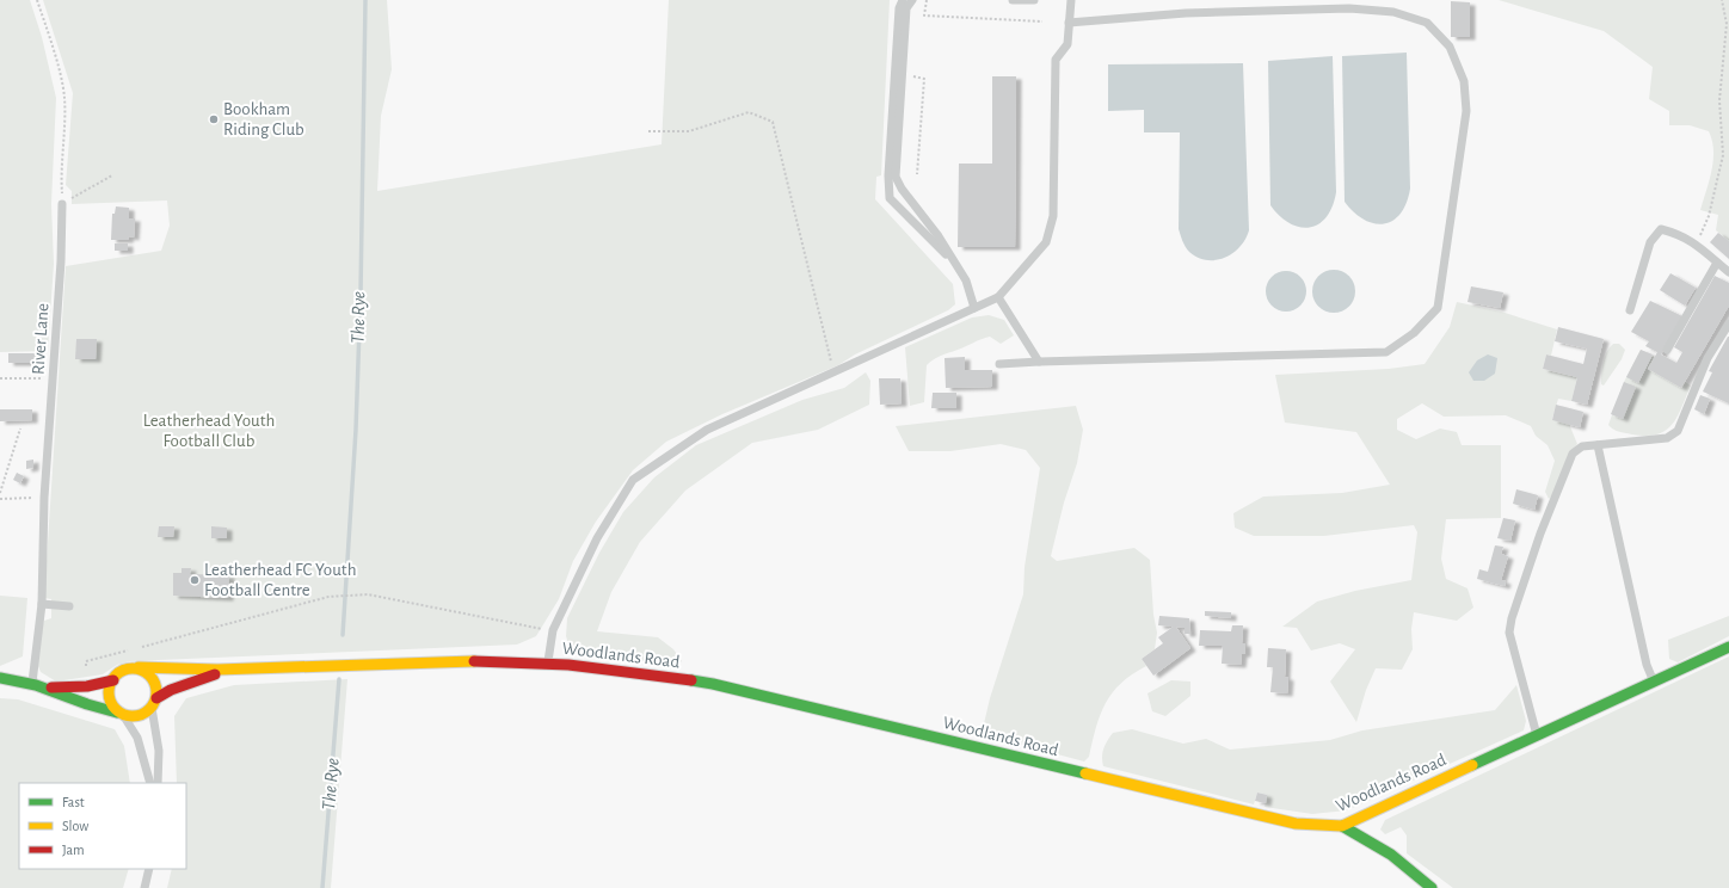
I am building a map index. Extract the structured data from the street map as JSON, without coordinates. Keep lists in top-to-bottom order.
{
  "streets": {
    "main road": ["Woodlands Road"],
    "lane": ["River Lane"]
  },
  "water": ["The Rye"],
  "parks": ["Leatherhead Youth Football Club"],
  "places": ["Bookham Riding Club", "Leatherhead FC Youth Football Centre"],
  "legend": ["Fast", "Slow", "Jam"]
}
